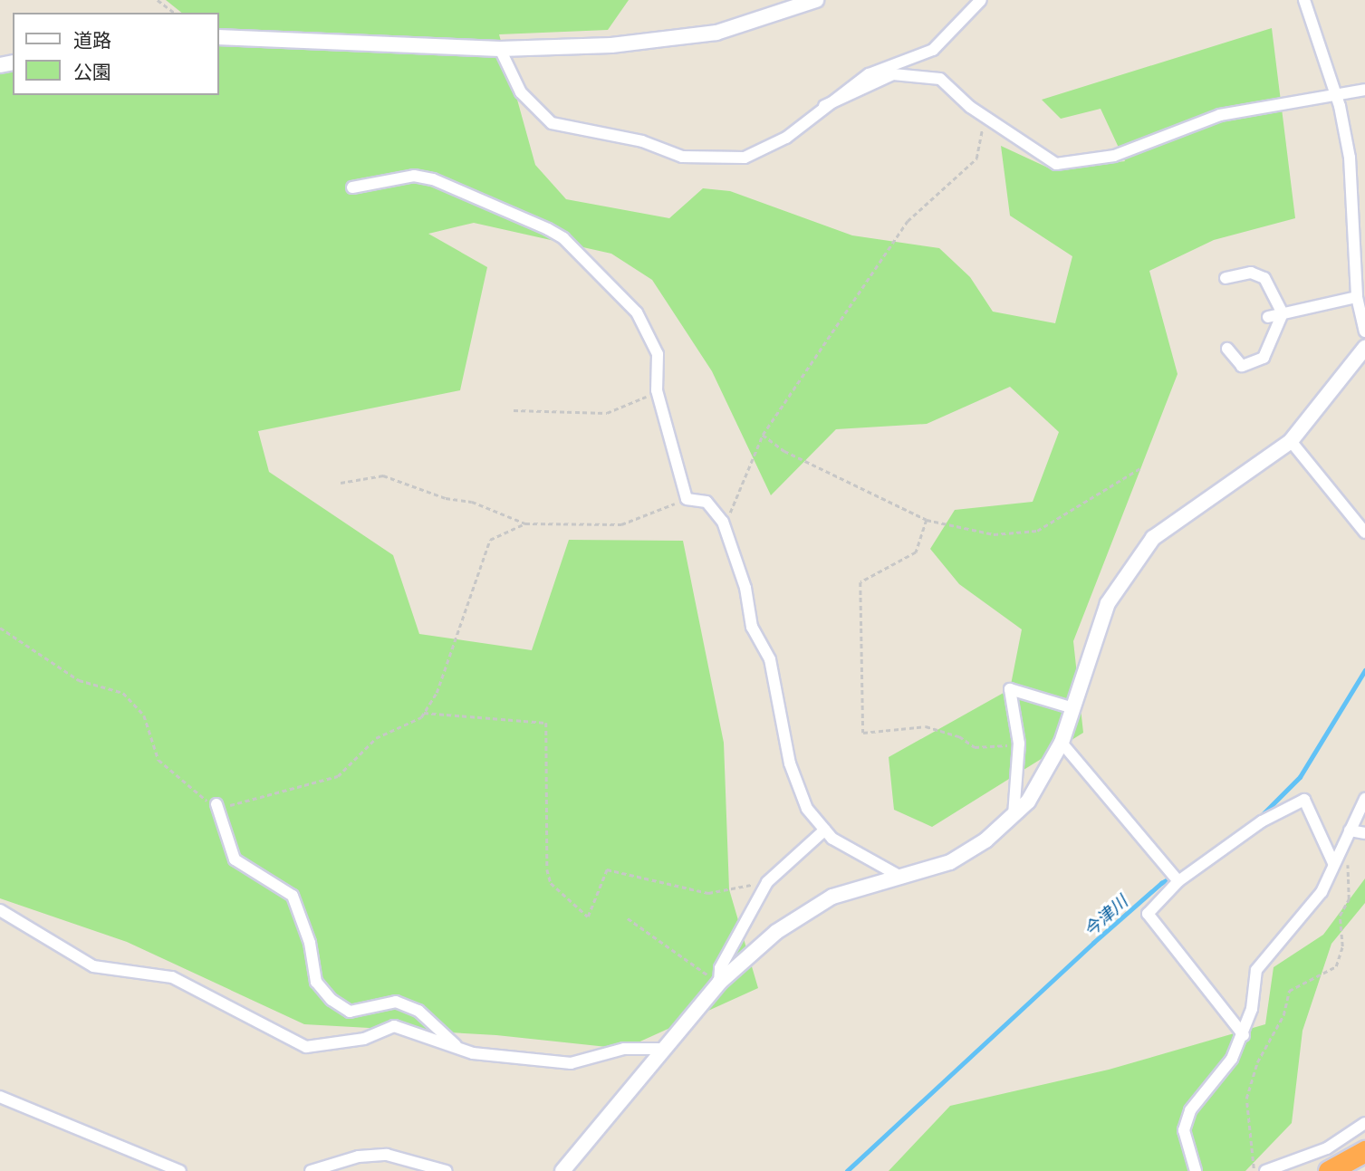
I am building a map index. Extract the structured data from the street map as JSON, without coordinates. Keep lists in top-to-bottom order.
{
  "water": ["今津川"],
  "legend": ["道路", "公園"]
}
